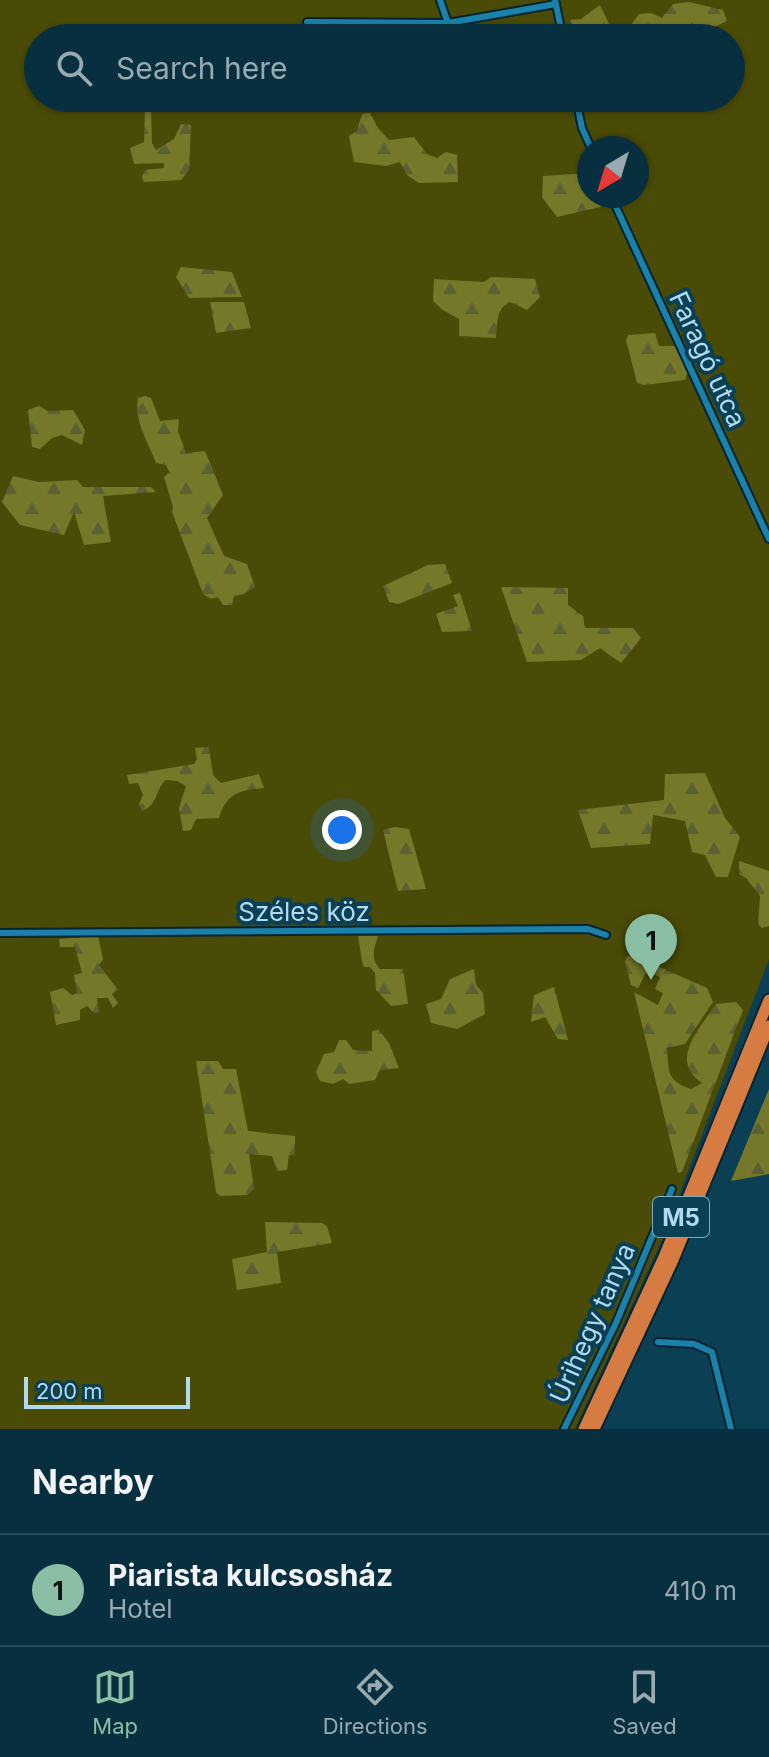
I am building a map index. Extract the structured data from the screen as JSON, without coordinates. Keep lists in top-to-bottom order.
{
  "streets": {
    "highway": ["M5"],
    "street": ["Faragó utca", "Széles köz", "Úrihegy tanya"]
  },
  "scale_bar": "200 m",
  "north": "bottom left",
  "page": {
    "search": "Search here",
    "pins": "1",
    "scale": "200 m",
    "heading": "Nearby",
    "list": [
      {
        "mark": "1",
        "name": "Piarista kulcsosház",
        "note": "Hotel",
        "value": "410 m"
      }
    ],
    "nav": ["Map", "Directions", "Saved"]
  }
}
